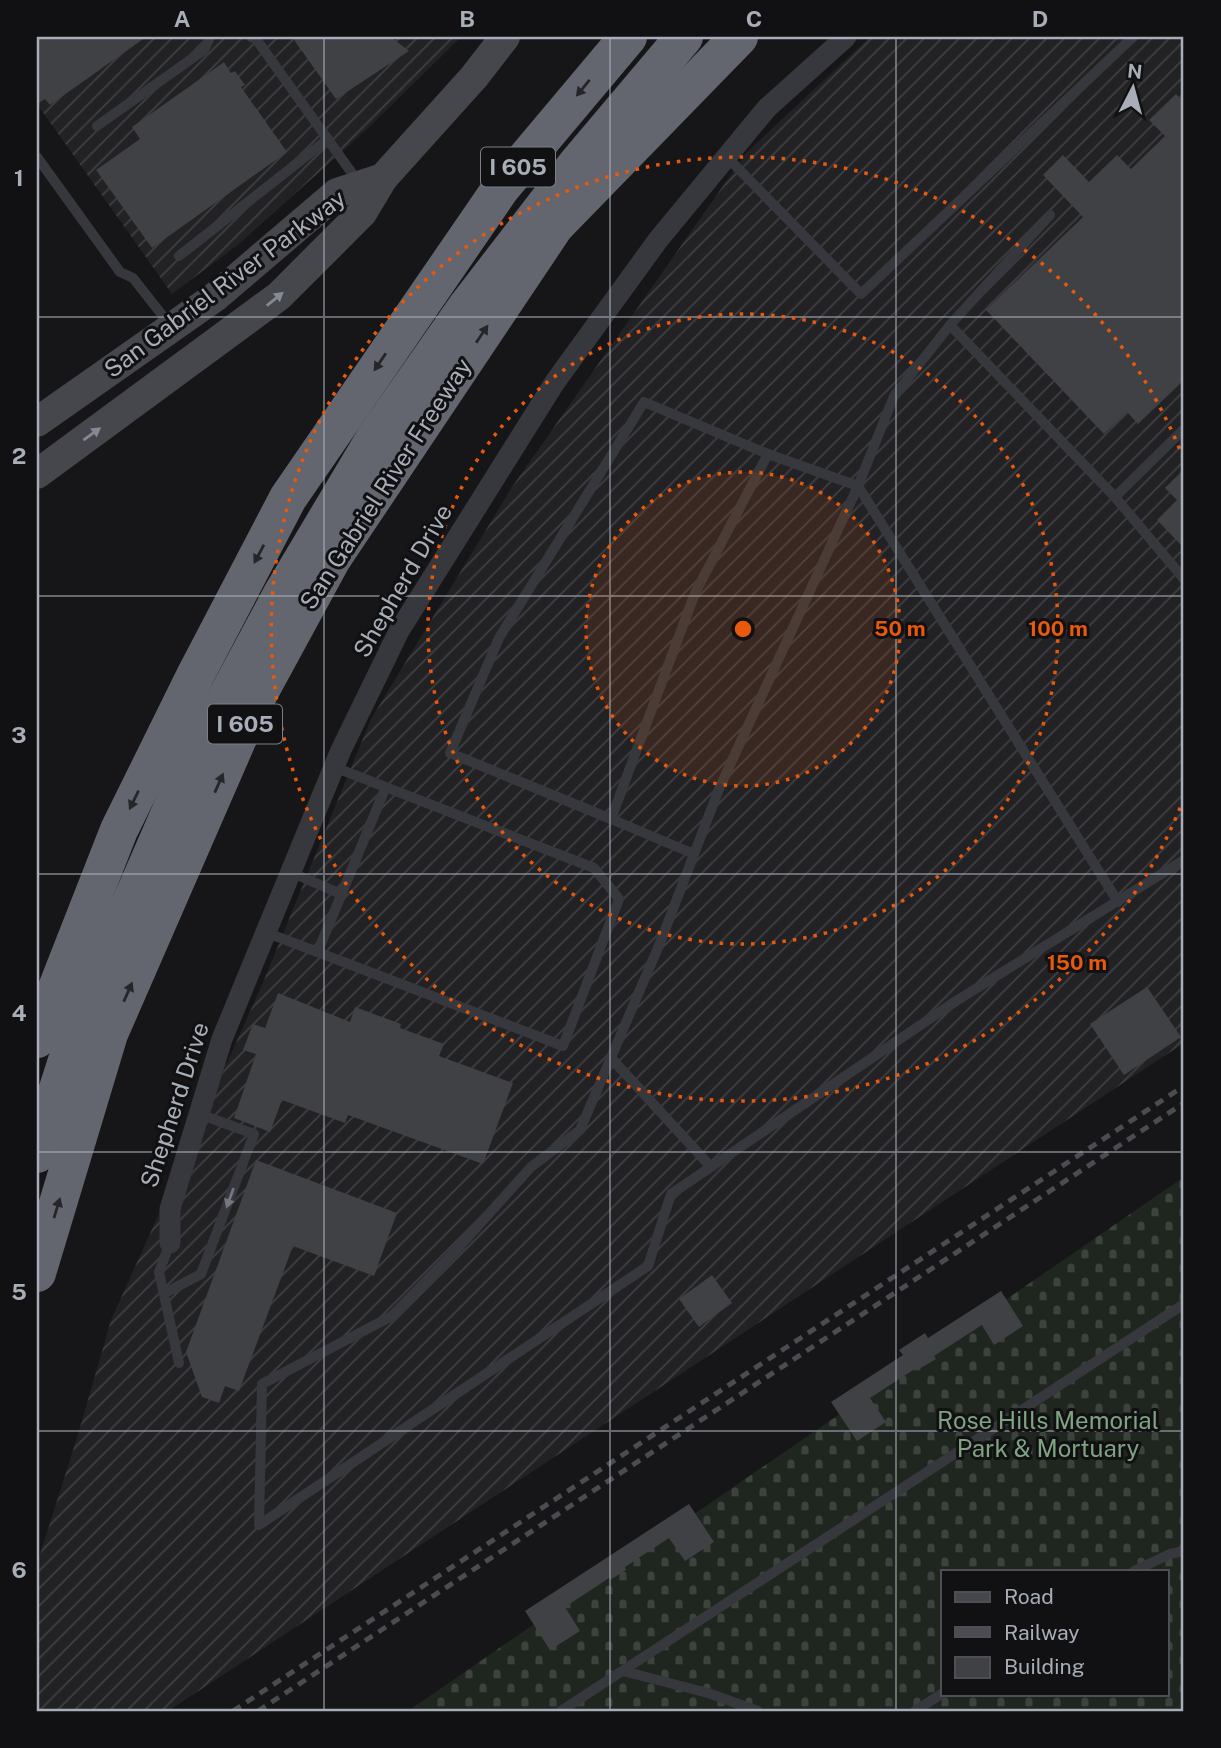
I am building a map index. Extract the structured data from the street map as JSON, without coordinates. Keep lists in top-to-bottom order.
{
  "streets": {
    "highway": ["I 605", "San Gabriel River Freeway"],
    "main road": ["San Gabriel River Parkway"],
    "street": ["Shepherd Drive"]
  },
  "parks": ["Rose Hills Memorial Park & Mortuary"],
  "legend": ["Road", "Railway", "Building"],
  "north": "top",
  "grid": {
    "columns": [
      "A",
      "B",
      "C",
      "D"
    ],
    "rows": [
      "1",
      "2",
      "3",
      "4",
      "5",
      "6"
    ]
  },
  "rings": ["50 m", "100 m", "150 m"]
}
